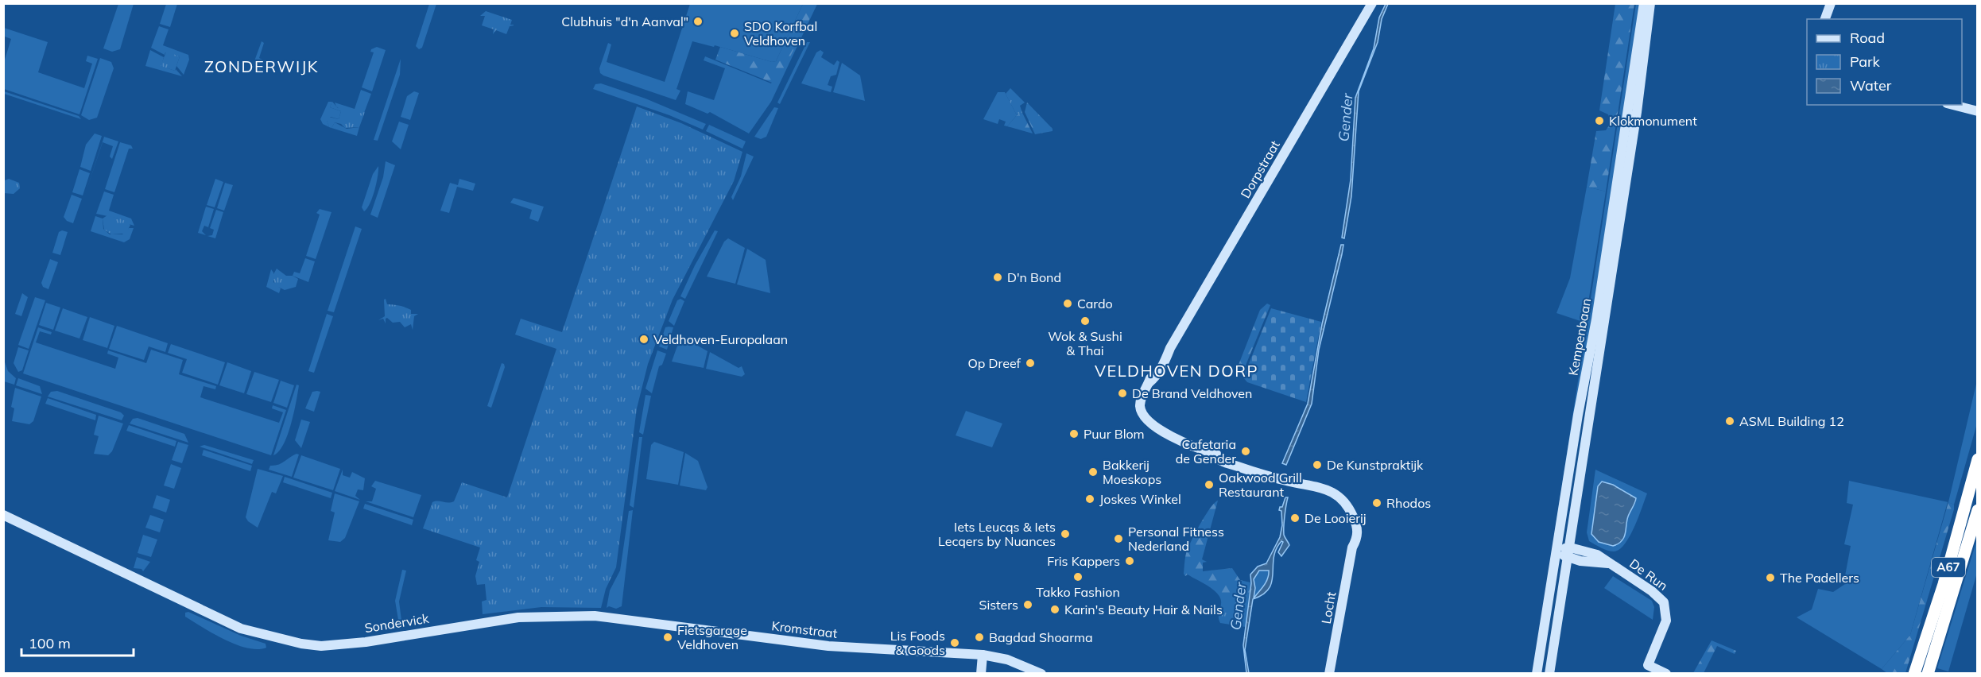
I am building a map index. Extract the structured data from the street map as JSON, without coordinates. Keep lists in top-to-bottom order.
{
  "streets": {
    "highway": ["A67"],
    "street": [
      "Dorpstraat",
      "Kempenbaan",
      "De Run",
      "Locht",
      "Sondervick",
      "Kromstraat"
    ]
  },
  "crossings": [
    ["Dorpstraat", "Locht"],
    ["Kempenbaan", "De Run"],
    ["Sondervick", "Kromstraat"]
  ],
  "districts": ["ZONDERWIJK", "VELDHOVEN DORP"],
  "water": ["Gender"],
  "places": [
    "Clubhuis \"d'n Aanval\"",
    "SDO Korfbal Veldhoven",
    "Klokmonument",
    "D'n Bond",
    "Cardo",
    "Wok & Sushi & Thai",
    "Veldhoven-Europalaan",
    "Op Dreef",
    "De Brand Veldhoven",
    "ASML Building 12",
    "Puur Blom",
    "Cafetaria de Gender",
    "De Kunstpraktijk",
    "Bakkerij Moeskops",
    "Oakwood Grill Restaurant",
    "Joskes Winkel",
    "Rhodos",
    "De Looierij",
    "Iets Leucqs & Iets Lecqers by Nuances",
    "Personal Fitness Nederland",
    "Fris Kappers",
    "Takko Fashion",
    "The Padellers",
    "Sisters",
    "Karin's Beauty Hair & Nails",
    "Fietsgarage Veldhoven",
    "Bagdad Shoarma",
    "Lis Foods & Goods"
  ],
  "legend": ["Road", "Park", "Water"],
  "scale_bar": "100 m"
}
